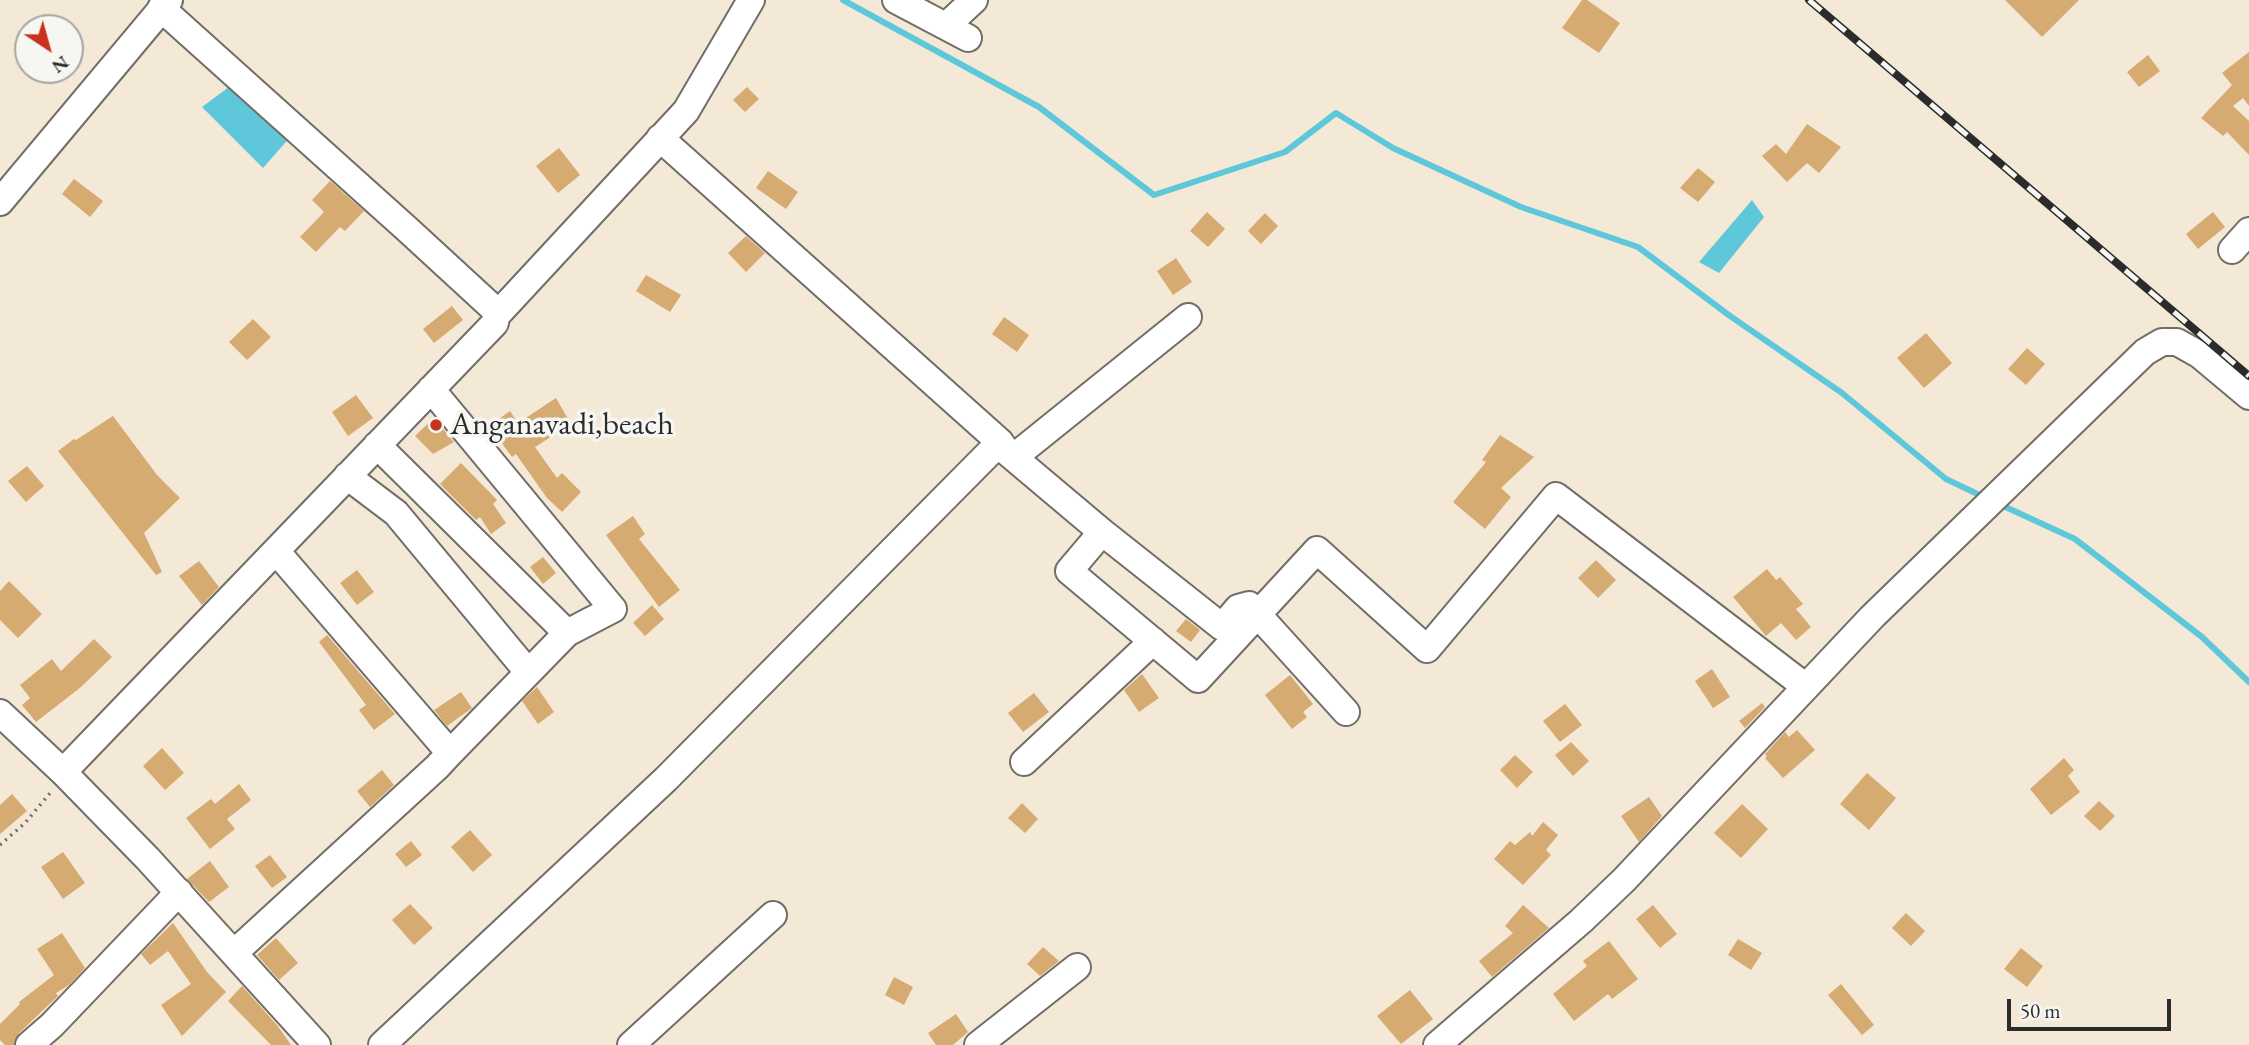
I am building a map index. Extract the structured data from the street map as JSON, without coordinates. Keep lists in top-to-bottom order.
{
  "places": ["Anganavadi,beach"],
  "scale_bar": "50 m",
  "north": "bottom right"
}
